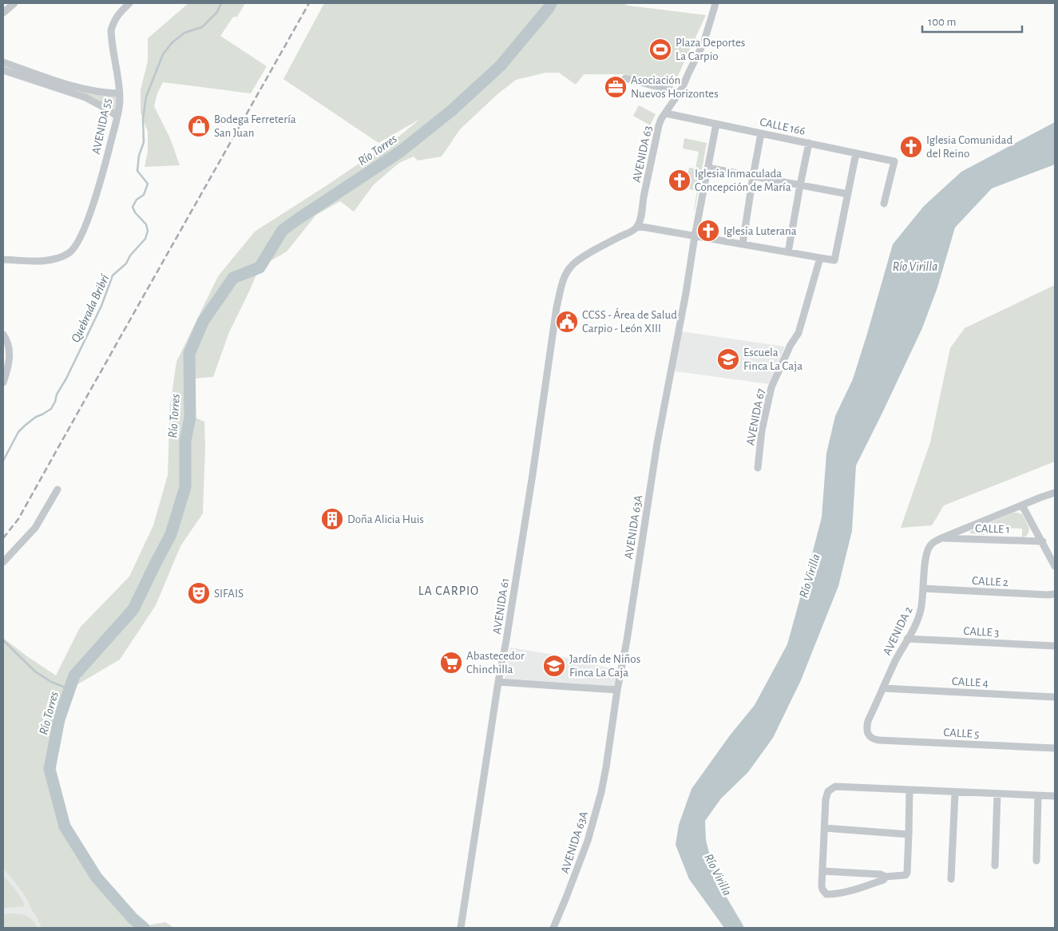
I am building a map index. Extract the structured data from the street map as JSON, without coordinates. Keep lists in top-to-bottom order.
{
  "streets": {
    "street": [
      "AVENIDA 55",
      "CALLE 166",
      "AVENIDA 63",
      "AVENIDA 67",
      "AVENIDA 63A",
      "CALLE 1",
      "CALLE 2",
      "AVENIDA 61",
      "AVENIDA 2",
      "CALLE 3",
      "CALLE 4",
      "CALLE 5"
    ]
  },
  "crossings": [
    ["CALLE 166", "AVENIDA 63"],
    ["CALLE 166", "AVENIDA 63A"],
    ["AVENIDA 63", "AVENIDA 61"],
    ["CALLE 1", "AVENIDA 2"],
    ["CALLE 2", "AVENIDA 2"],
    ["AVENIDA 2", "CALLE 3"],
    ["AVENIDA 2", "CALLE 4"],
    ["AVENIDA 2", "CALLE 5"]
  ],
  "districts": ["LA CARPIO"],
  "water": ["Río Torres", "Río Virilla", "Quebrada Bribrí"],
  "places": {
    "sports": ["Plaza Deportes La Carpio"],
    "office": ["Asociación Nuevos Horizontes"],
    "shop": ["Bodega Ferretería San Juan"],
    "church": ["Iglesia Comunidad del Reino", "Iglesia Inmaculada Concepción de María", "Iglesia Luterana"],
    "public building": ["CCSS - Área de Salud Carpio - León XIII"],
    "school or university": ["Escuela Finca La Caja", "Jardín de Niños Finca La Caja"],
    "building": ["Doña Alicia Huis"],
    "theatre": ["SIFAIS"],
    "supermarket": ["Abastecedor Chinchilla"]
  },
  "scale_bar": "100 m"
}
